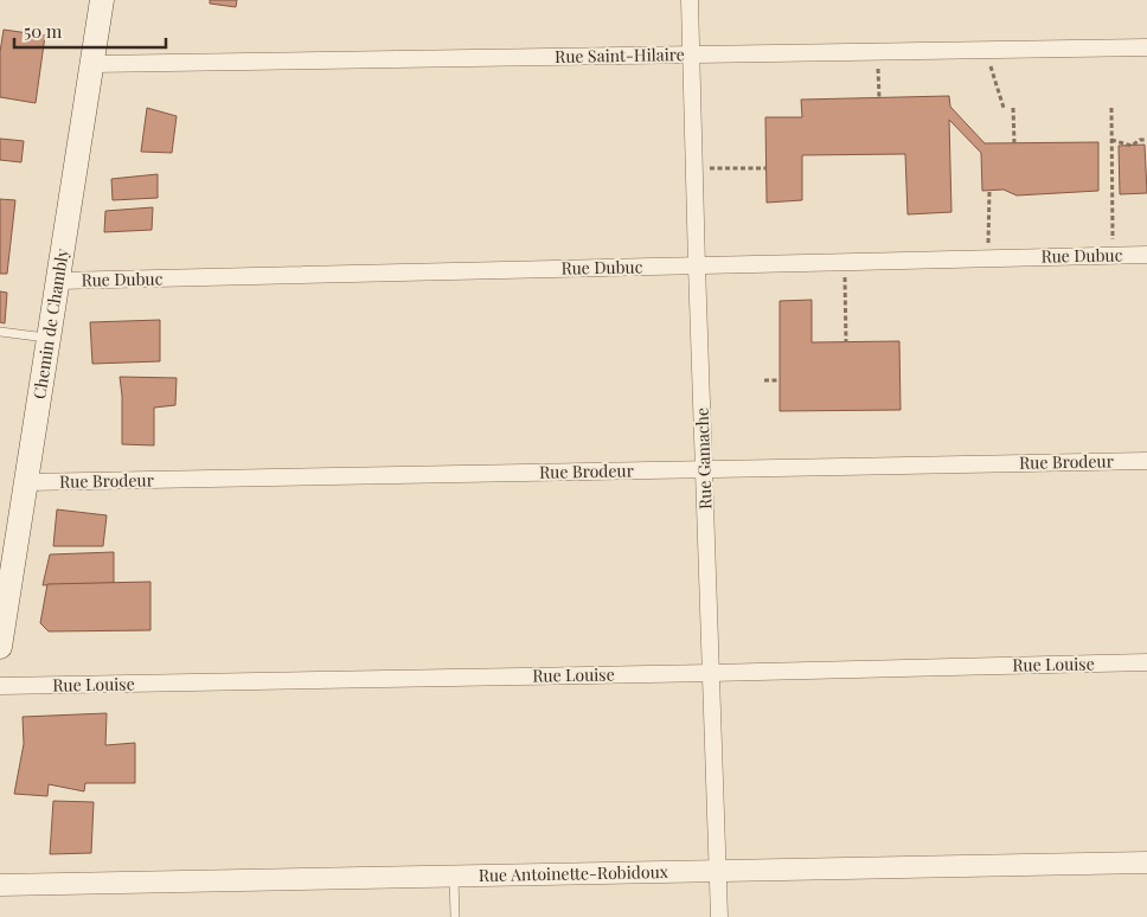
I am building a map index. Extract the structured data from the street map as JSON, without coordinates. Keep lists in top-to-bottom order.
{
  "streets": {
    "main road": ["Chemin de Chambly"],
    "street": [
      "Rue Saint-Hilaire",
      "Rue Dubuc",
      "Rue Gamache",
      "Rue Brodeur",
      "Rue Louise",
      "Rue Antoinette-Robidoux"
    ]
  },
  "crossings": [
    ["Rue Saint-Hilaire", "Chemin de Chambly"],
    ["Rue Saint-Hilaire", "Rue Gamache"],
    ["Rue Dubuc", "Chemin de Chambly"],
    ["Rue Dubuc", "Rue Gamache"],
    ["Chemin de Chambly", "Rue Brodeur"],
    ["Rue Gamache", "Rue Brodeur"],
    ["Rue Gamache", "Rue Louise"],
    ["Rue Gamache", "Rue Antoinette-Robidoux"]
  ],
  "scale_bar": "50 m"
}
